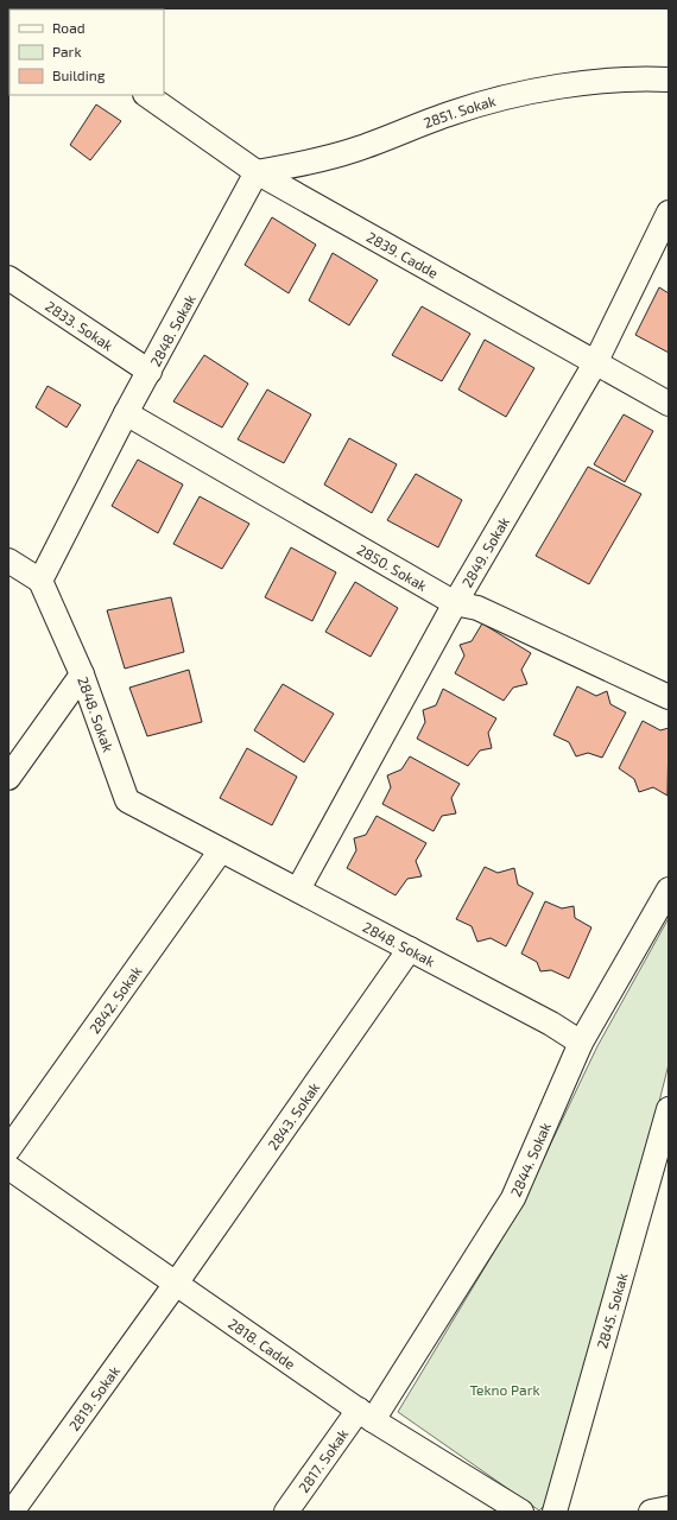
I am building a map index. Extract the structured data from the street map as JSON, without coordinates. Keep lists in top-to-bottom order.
{
  "streets": {
    "street": [
      "2851. Sokak",
      "2839. Cadde",
      "2833. Sokak",
      "2848. Sokak",
      "2849. Sokak",
      "2850. Sokak",
      "2842. Sokak",
      "2843. Sokak",
      "2844. Sokak",
      "2845. Sokak",
      "2818. Cadde",
      "2819. Sokak",
      "2817. Sokak"
    ]
  },
  "crossings": [
    ["2851. Sokak", "2839. Cadde"],
    ["2851. Sokak", "2848. Sokak"],
    ["2839. Cadde", "2848. Sokak"],
    ["2839. Cadde", "2849. Sokak"],
    ["2833. Sokak", "2848. Sokak"],
    ["2848. Sokak", "2849. Sokak"],
    ["2848. Sokak", "2850. Sokak"],
    ["2848. Sokak", "2842. Sokak"],
    ["2848. Sokak", "2843. Sokak"],
    ["2848. Sokak", "2844. Sokak"],
    ["2849. Sokak", "2850. Sokak"],
    ["2843. Sokak", "2818. Cadde"],
    ["2843. Sokak", "2819. Sokak"],
    ["2844. Sokak", "2818. Cadde"],
    ["2844. Sokak", "2817. Sokak"],
    ["2818. Cadde", "2819. Sokak"],
    ["2818. Cadde", "2817. Sokak"]
  ],
  "parks": ["Tekno Park"],
  "legend": ["Road", "Park", "Building"]
}
